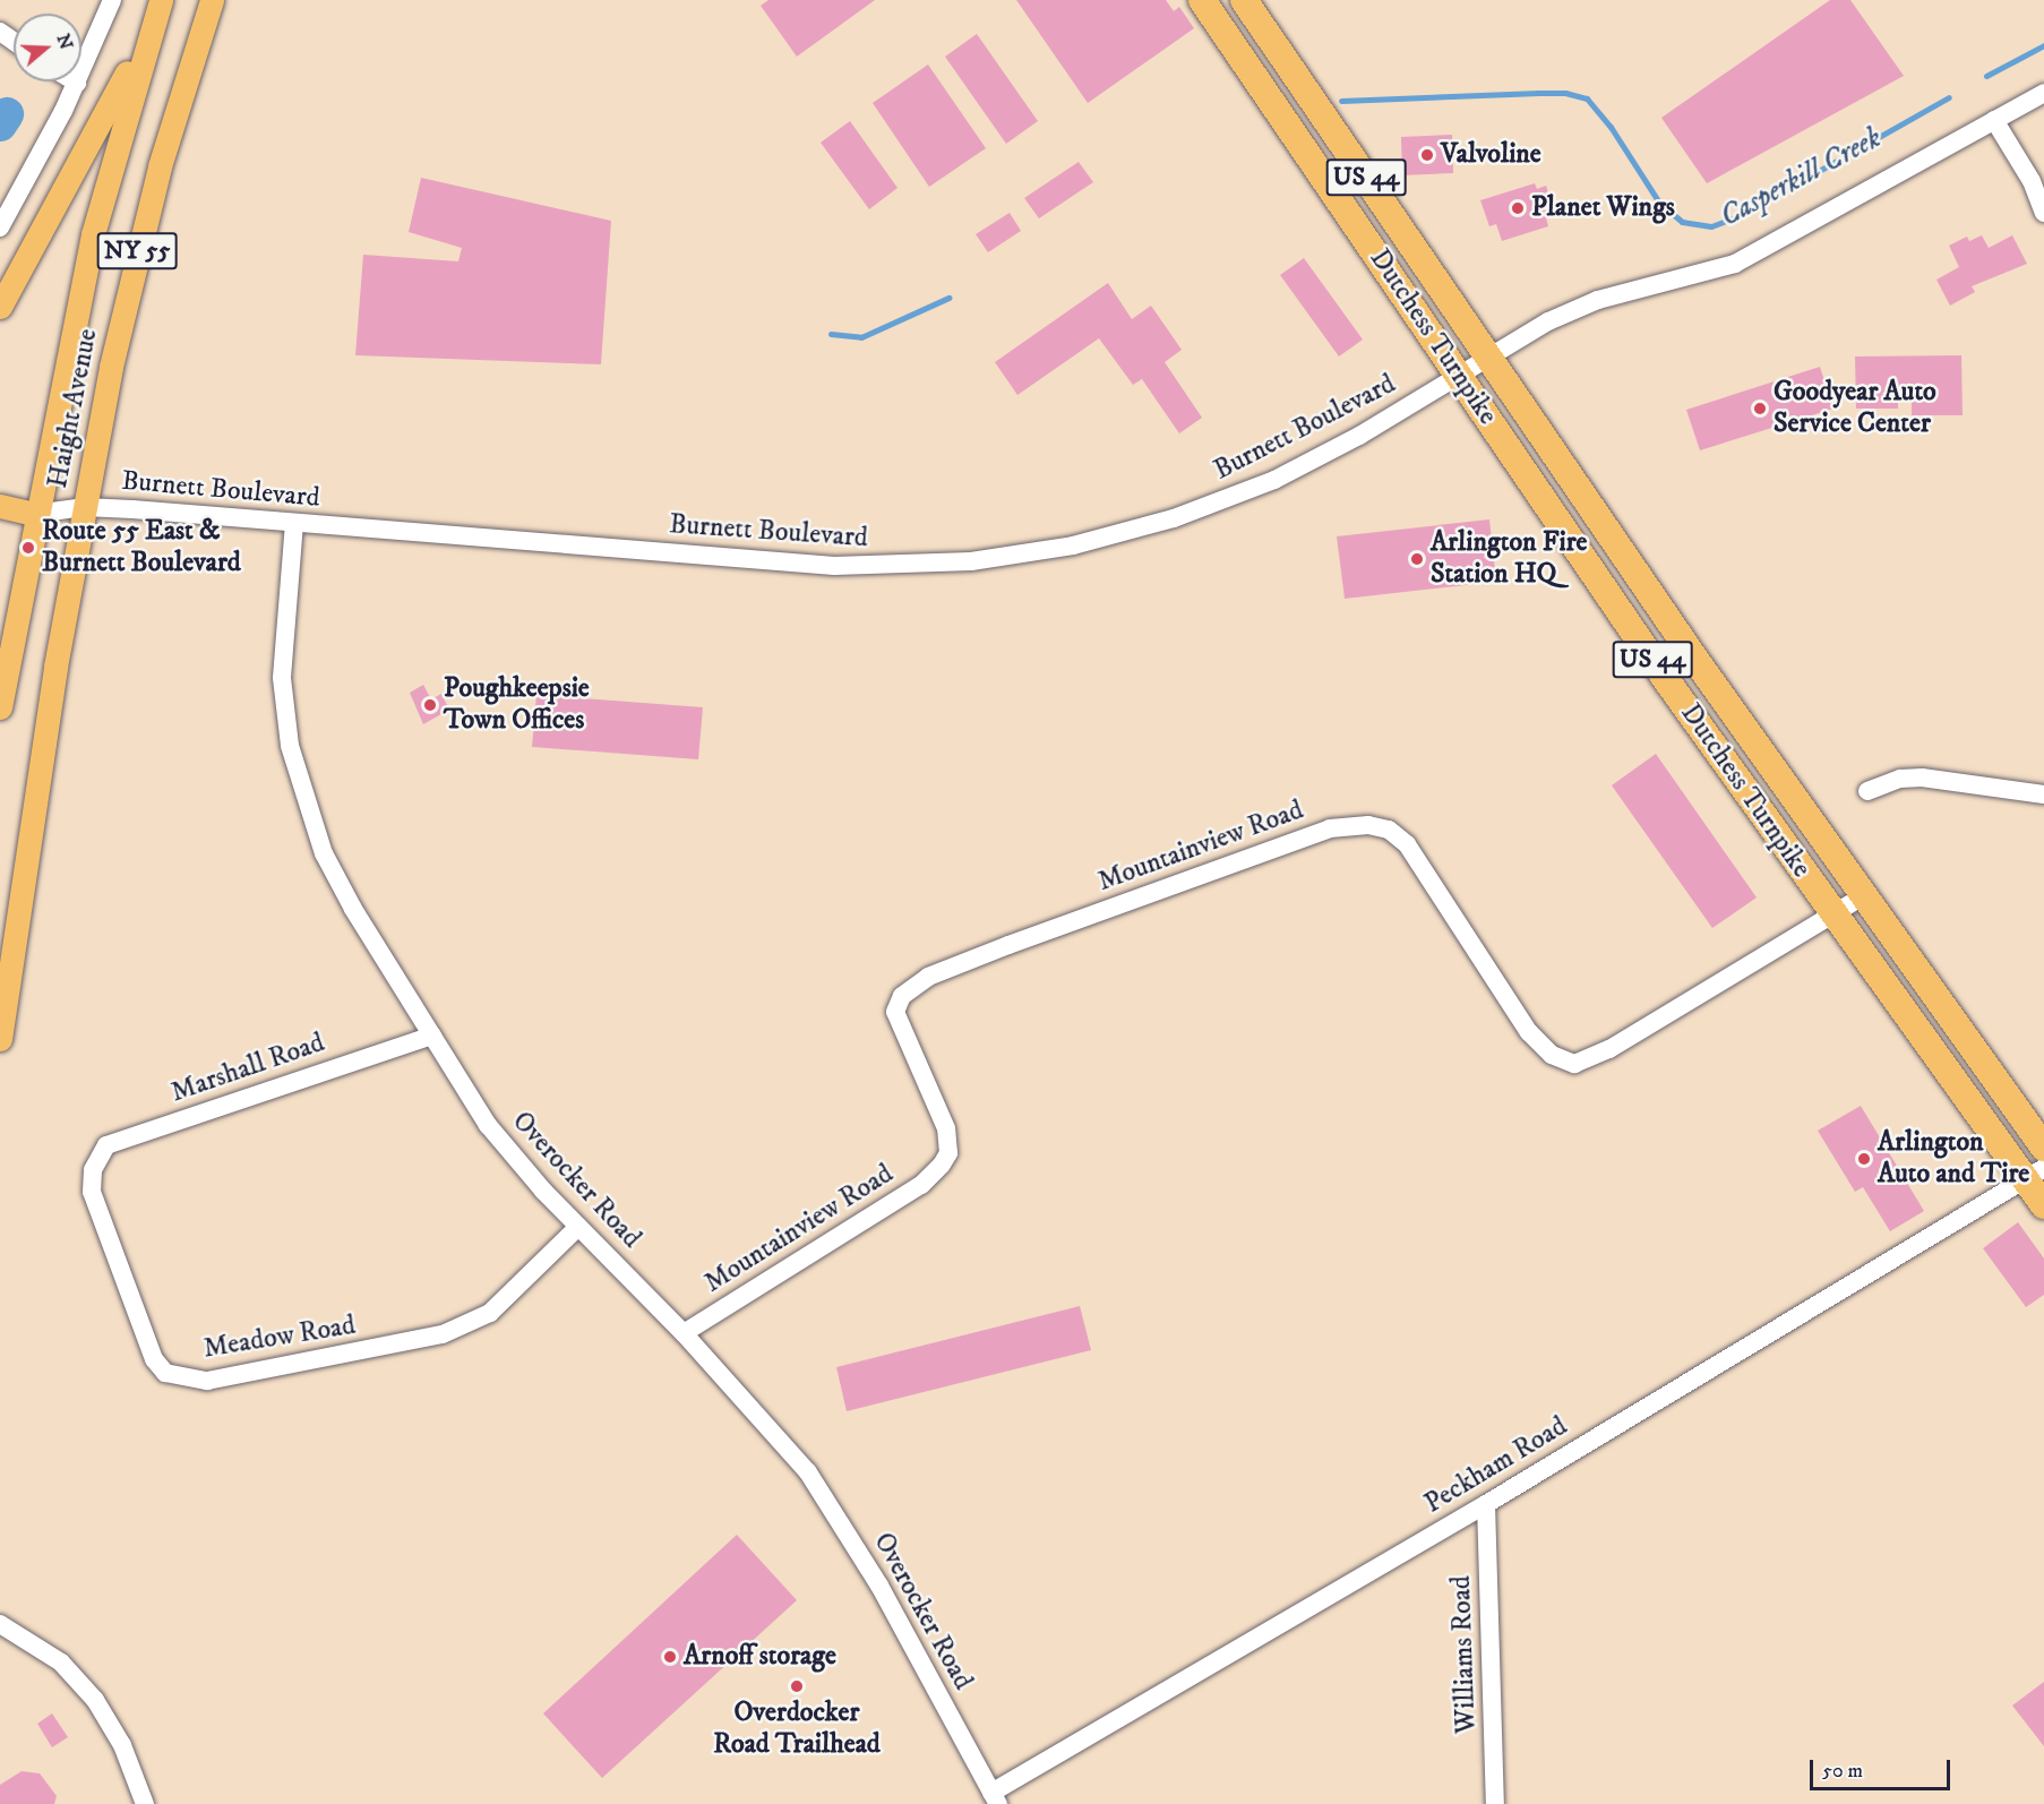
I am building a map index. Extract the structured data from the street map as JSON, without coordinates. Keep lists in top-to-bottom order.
{
  "streets": {
    "highway": ["US 44", "Dutchess Turnpike"],
    "main road": ["NY 55", "Haight Avenue"],
    "street": [
      "Burnett Boulevard",
      "Mountainview Road",
      "Marshall Road",
      "Overocker Road",
      "Meadow Road",
      "Peckham Road",
      "Williams Road"
    ]
  },
  "crossings": [
    ["Dutchess Turnpike", "Burnett Boulevard"],
    ["Dutchess Turnpike", "Mountainview Road"],
    ["Dutchess Turnpike", "Peckham Road"],
    ["Haight Avenue", "Burnett Boulevard"],
    ["Burnett Boulevard", "Overocker Road"],
    ["Mountainview Road", "Overocker Road"],
    ["Marshall Road", "Overocker Road"],
    ["Marshall Road", "Meadow Road"],
    ["Overocker Road", "Meadow Road"],
    ["Overocker Road", "Peckham Road"],
    ["Peckham Road", "Williams Road"]
  ],
  "water": ["Casperkill Creek"],
  "places": [
    "Valvoline",
    "Planet Wings",
    "Goodyear Auto Service Center",
    "Route 55 East & Burnett Boulevard",
    "Arlington Fire Station HQ",
    "Poughkeepsie Town Offices",
    "Arlington Auto and Tire",
    "Arnoff storage",
    "Overdocker Road Trailhead"
  ],
  "scale_bar": "50 m",
  "north": "right"
}
